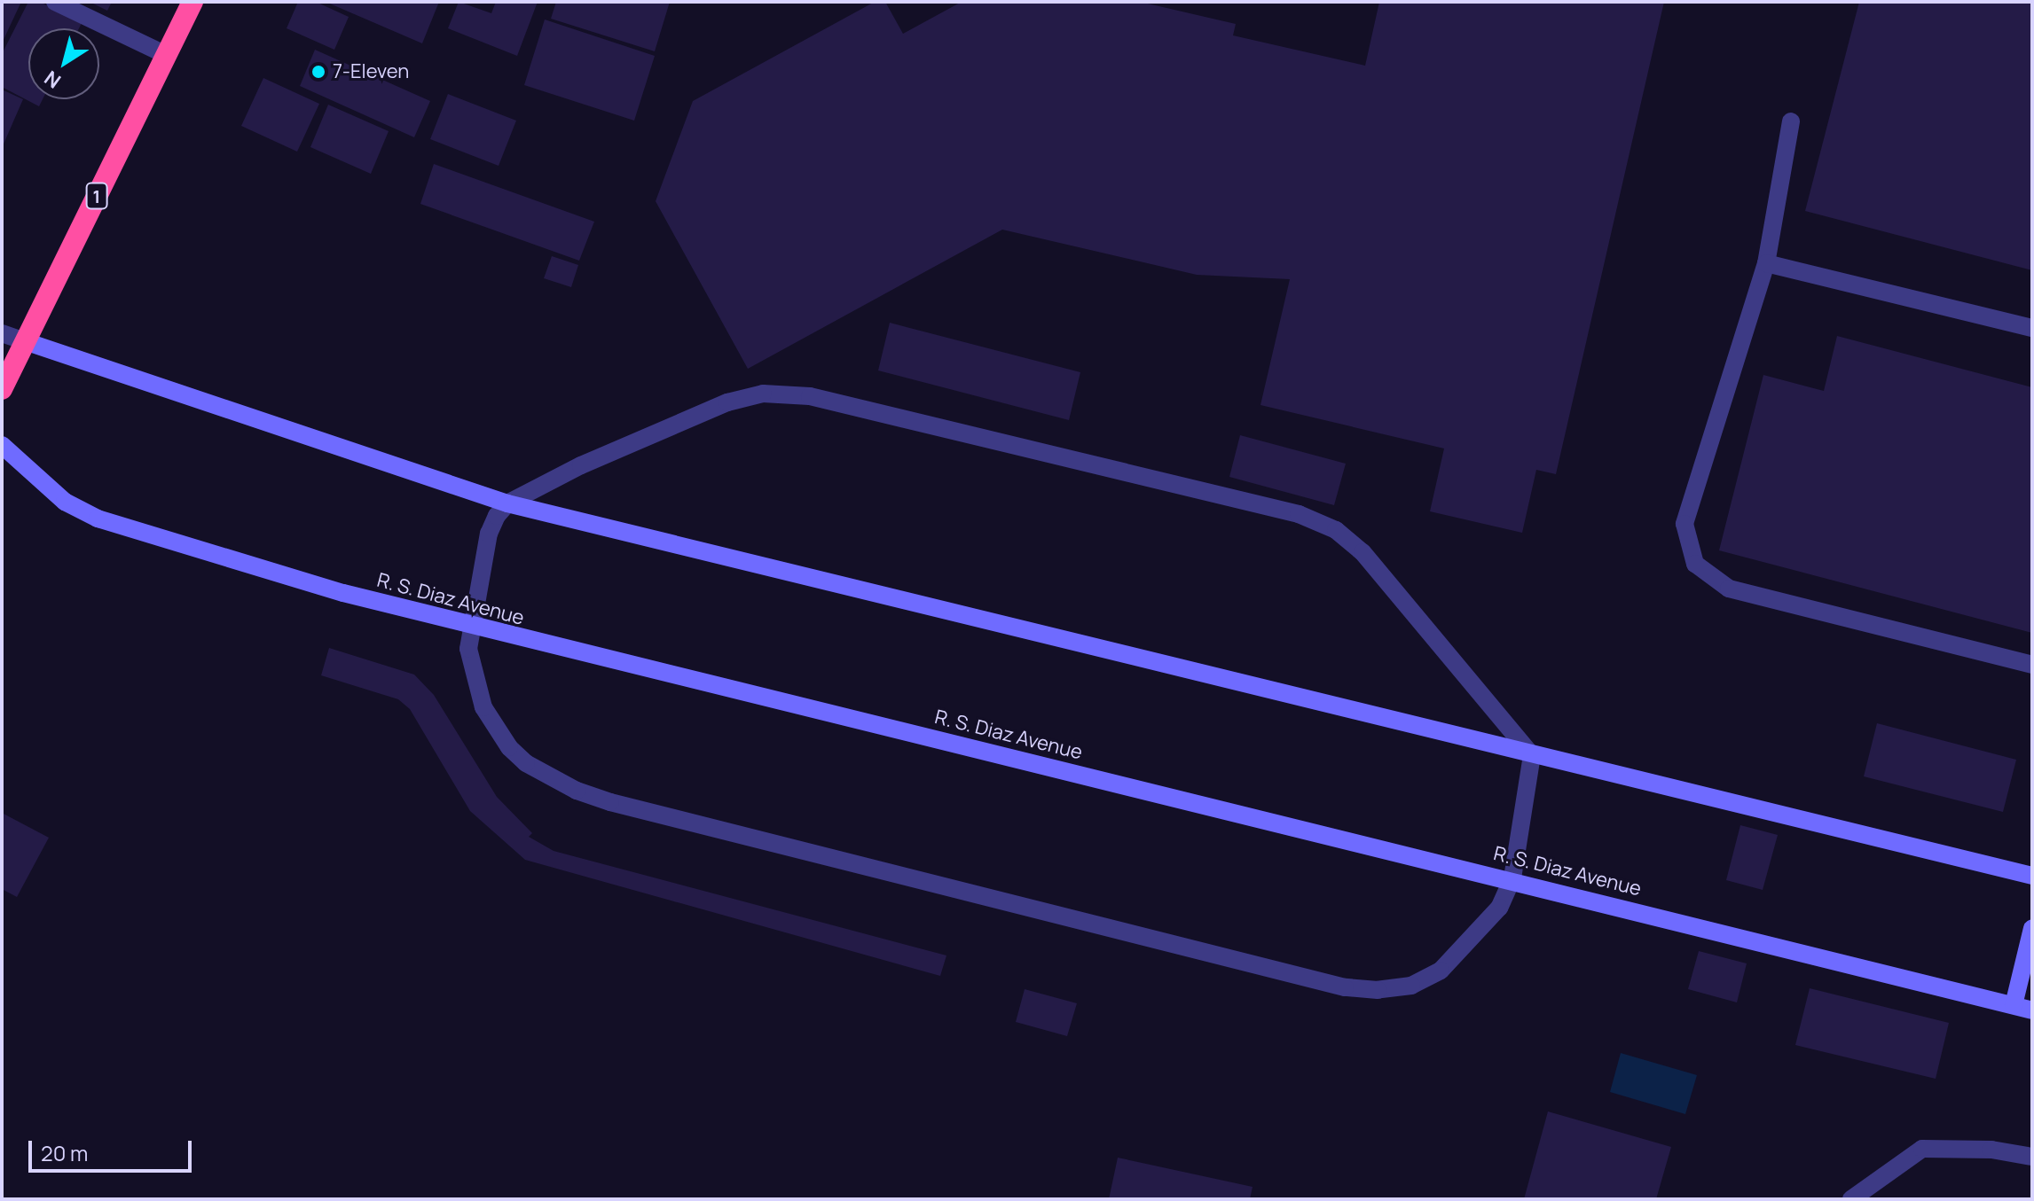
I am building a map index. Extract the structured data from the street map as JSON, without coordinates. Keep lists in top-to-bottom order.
{
  "streets": {
    "highway": ["1"],
    "street": ["R. S. Diaz Avenue"]
  },
  "places": ["7-Eleven"],
  "scale_bar": "20 m",
  "north": "bottom left"
}
